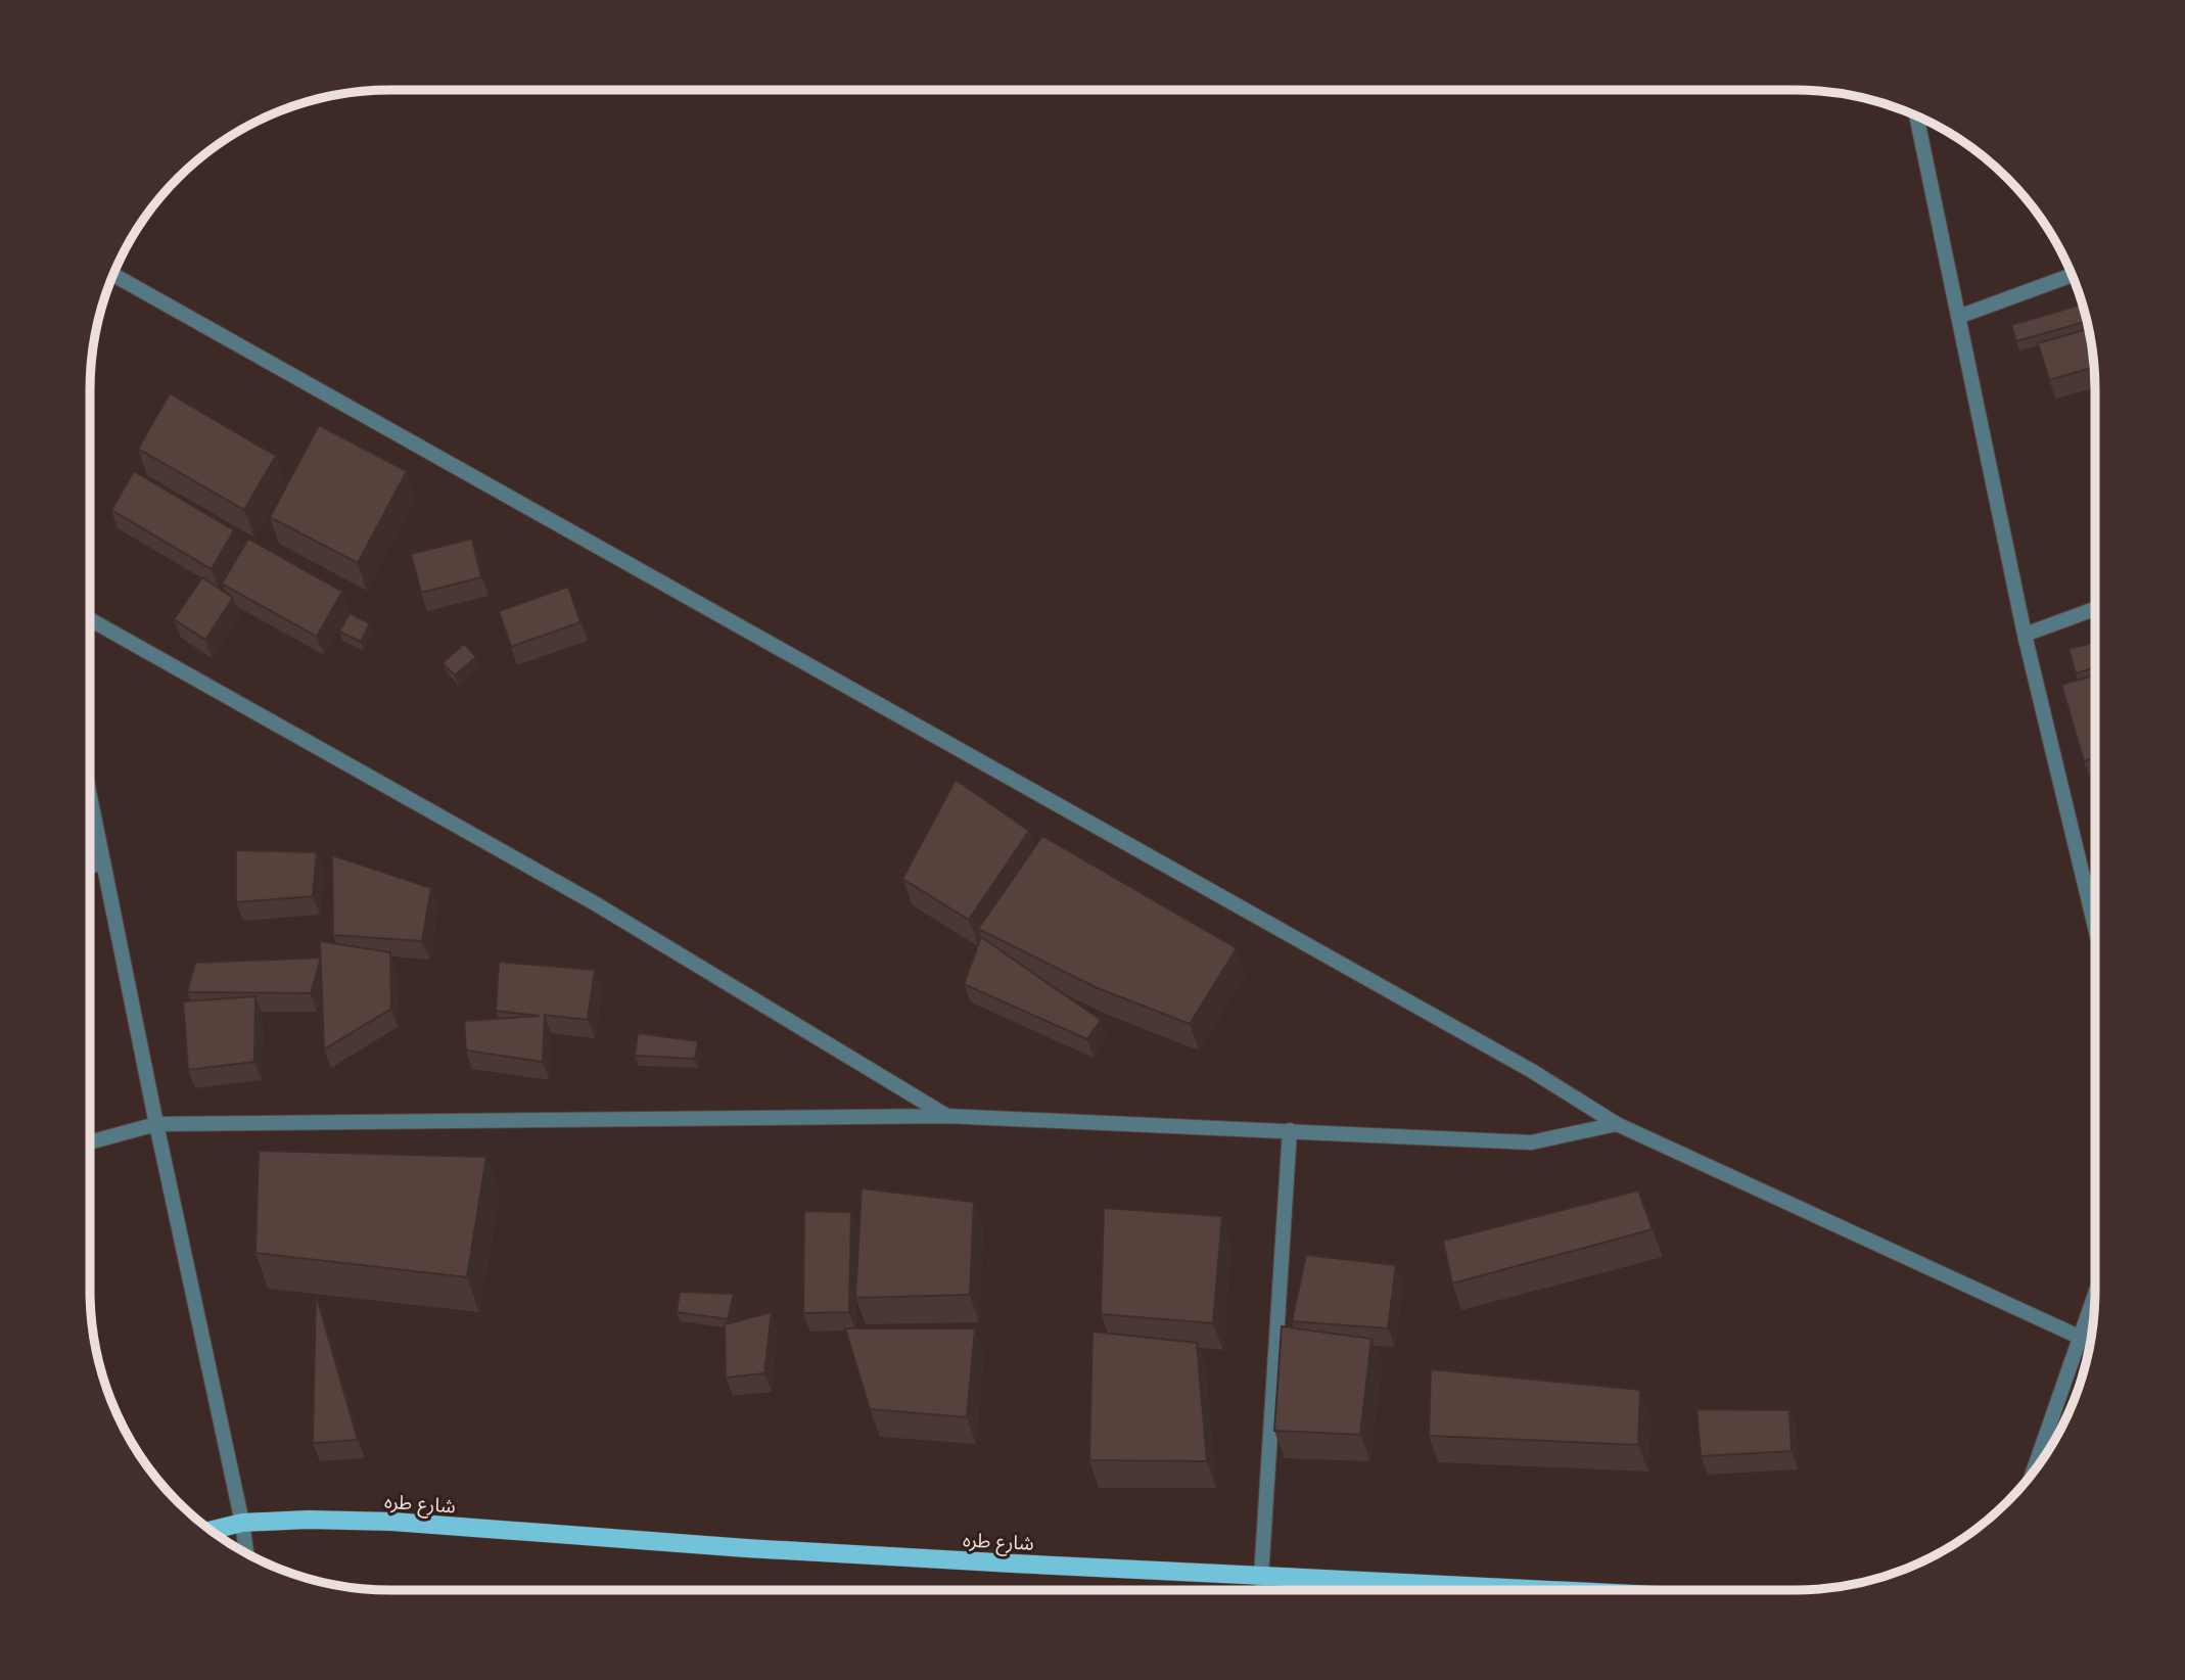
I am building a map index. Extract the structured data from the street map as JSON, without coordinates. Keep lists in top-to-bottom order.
{
  "streets": {
    "main road": ["شارع طره"]
  }
}
